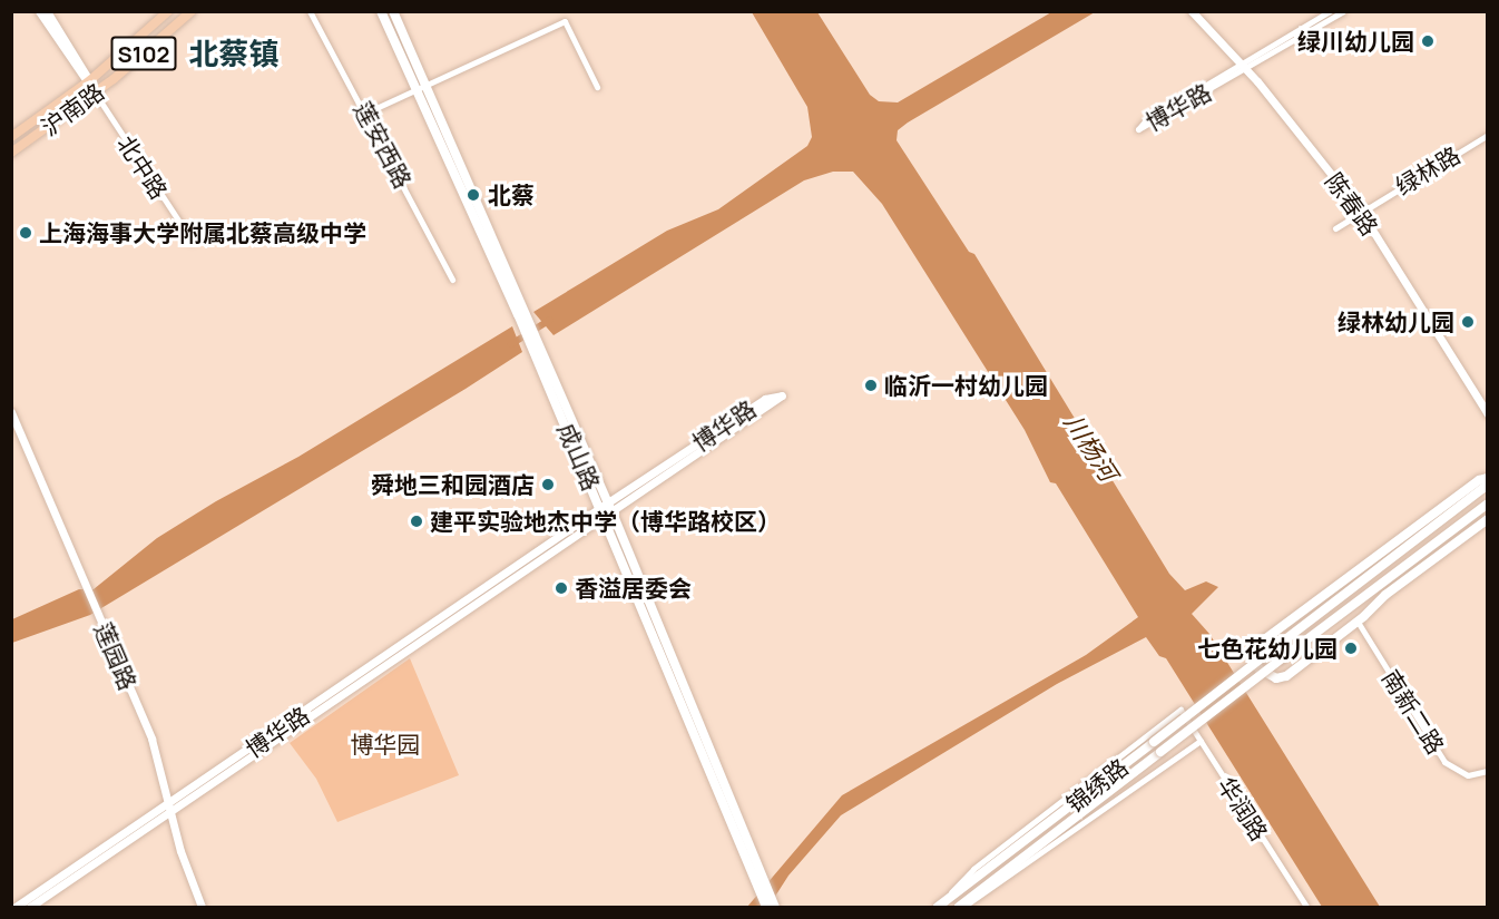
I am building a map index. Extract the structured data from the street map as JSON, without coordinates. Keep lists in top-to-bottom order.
{
  "streets": {
    "main road": [
      "S102",
      "沪南路",
      "成山路",
      "锦绣路"
    ],
    "street": [
      "博华路",
      "莲安西路",
      "北中路",
      "绿林路",
      "陈春路",
      "莲园路",
      "南新二路",
      "华润路"
    ]
  },
  "crossings": [
    ["博华路", "陈春路"],
    ["博华路", "成山路"],
    ["博华路", "莲园路"],
    ["沪南路", "北中路"],
    ["绿林路", "陈春路"],
    ["锦绣路", "华润路"]
  ],
  "districts": ["北蔡镇"],
  "water": ["川杨河"],
  "parks": ["博华园"],
  "places": [
    "绿川幼儿园",
    "北蔡",
    "上海海事大学附属北蔡高级中学",
    "绿林幼儿园",
    "临沂一村幼儿园",
    "舜地三和园酒店",
    "建平实验地杰中学（博华路校区）",
    "香溢居委会",
    "七色花幼儿园"
  ]
}
